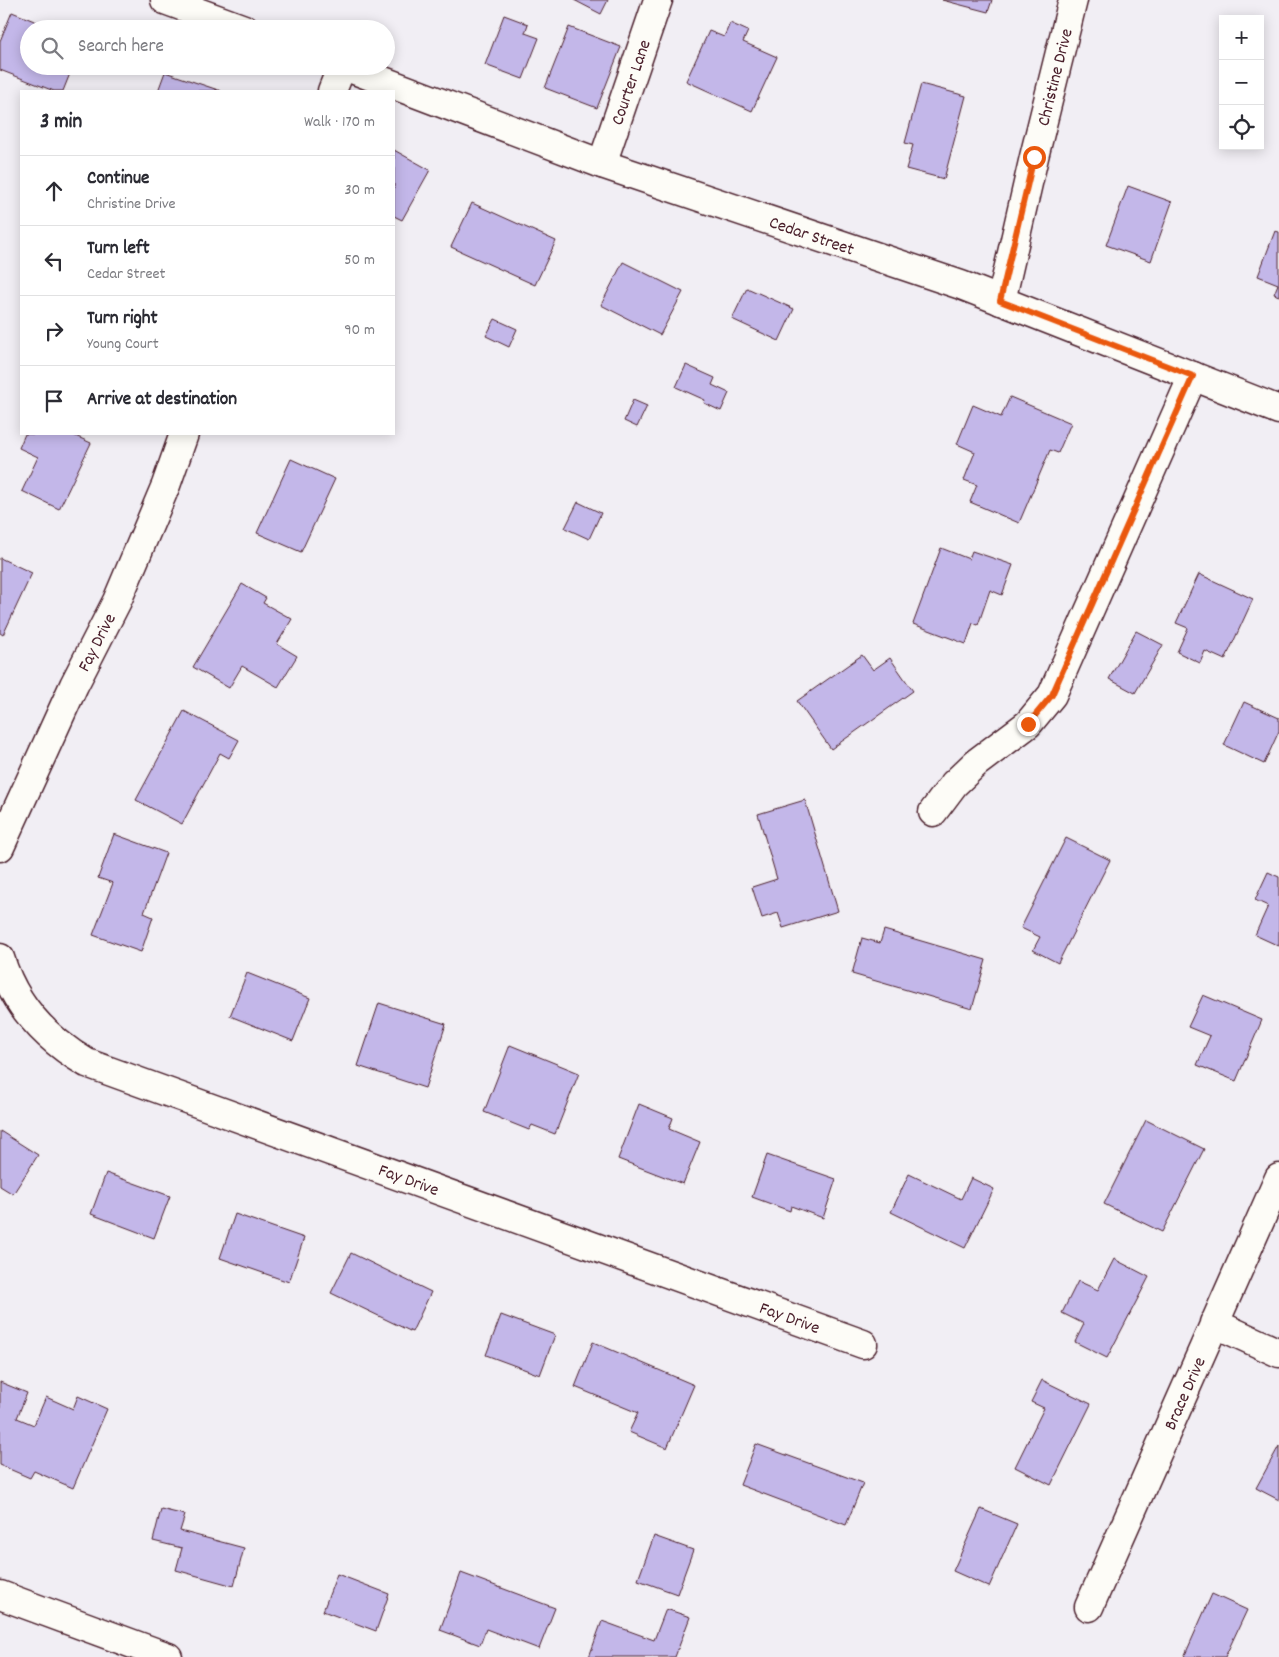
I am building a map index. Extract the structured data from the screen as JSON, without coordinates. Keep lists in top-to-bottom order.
{
  "streets": {
    "street": [
      "Christine Drive",
      "Courter Lane",
      "Cedar Street",
      "Fay Drive",
      "Brace Drive"
    ]
  },
  "crossings": [
    ["Christine Drive", "Cedar Street"],
    ["Courter Lane", "Cedar Street"]
  ],
  "page": {
    "map_buttons": ["+", "−"],
    "search": "Search here",
    "heading": ["3 min", "Walk · 170 m"],
    "list": [
      ["Continue", "Christine Drive", "30 m"],
      ["Turn left", "Cedar Street", "50 m"],
      ["Turn right", "Young Court", "90 m"],
      "Arrive at destination"
    ]
  }
}
